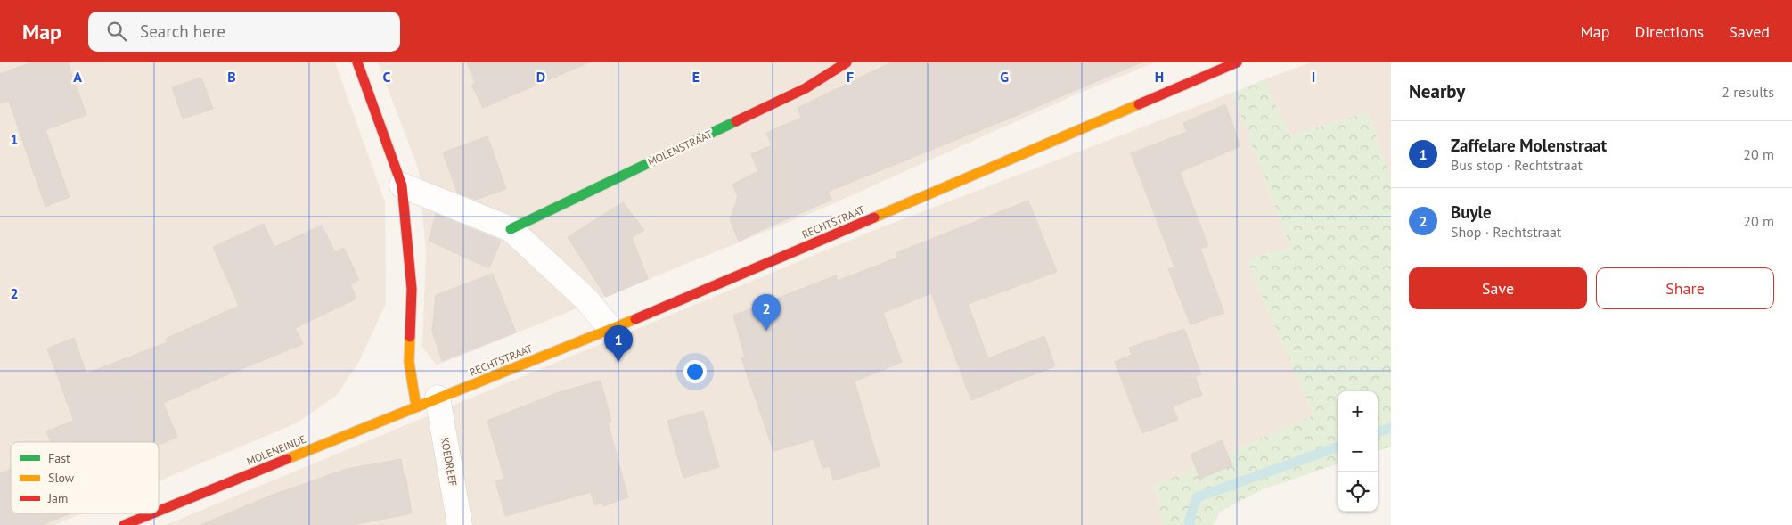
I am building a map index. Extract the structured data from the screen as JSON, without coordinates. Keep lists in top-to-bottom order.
{
  "streets": {
    "street": [
      "MOLENSTRAAT",
      "RECHTSTRAAT",
      "MOLENEINDE",
      "KOEDREEF"
    ]
  },
  "crossings": [
    ["RECHTSTRAAT", "MOLENEINDE"],
    ["RECHTSTRAAT", "KOEDREEF"],
    ["MOLENEINDE", "KOEDREEF"]
  ],
  "legend": ["Fast", "Slow", "Jam"],
  "page": {
    "header": "Map",
    "search": "Search here",
    "nav": ["Map", "Directions", "Saved"],
    "heading": ["Nearby", "2 results"],
    "list": [
      {
        "mark": "1",
        "name": "Zaffelare Molenstraat",
        "note": "Bus stop · Rechtstraat",
        "value": "20 m"
      },
      {
        "mark": "2",
        "name": "Buyle",
        "note": "Shop · Rechtstraat",
        "value": "20 m"
      }
    ],
    "buttons": ["Save", "Share"],
    "pins": ["2", "1"],
    "map_buttons": ["+", "−"]
  },
  "grid": {
    "columns": [
      "A",
      "B",
      "C",
      "D",
      "E",
      "F",
      "G",
      "H",
      "I"
    ],
    "rows": ["1", "2"]
  }
}
